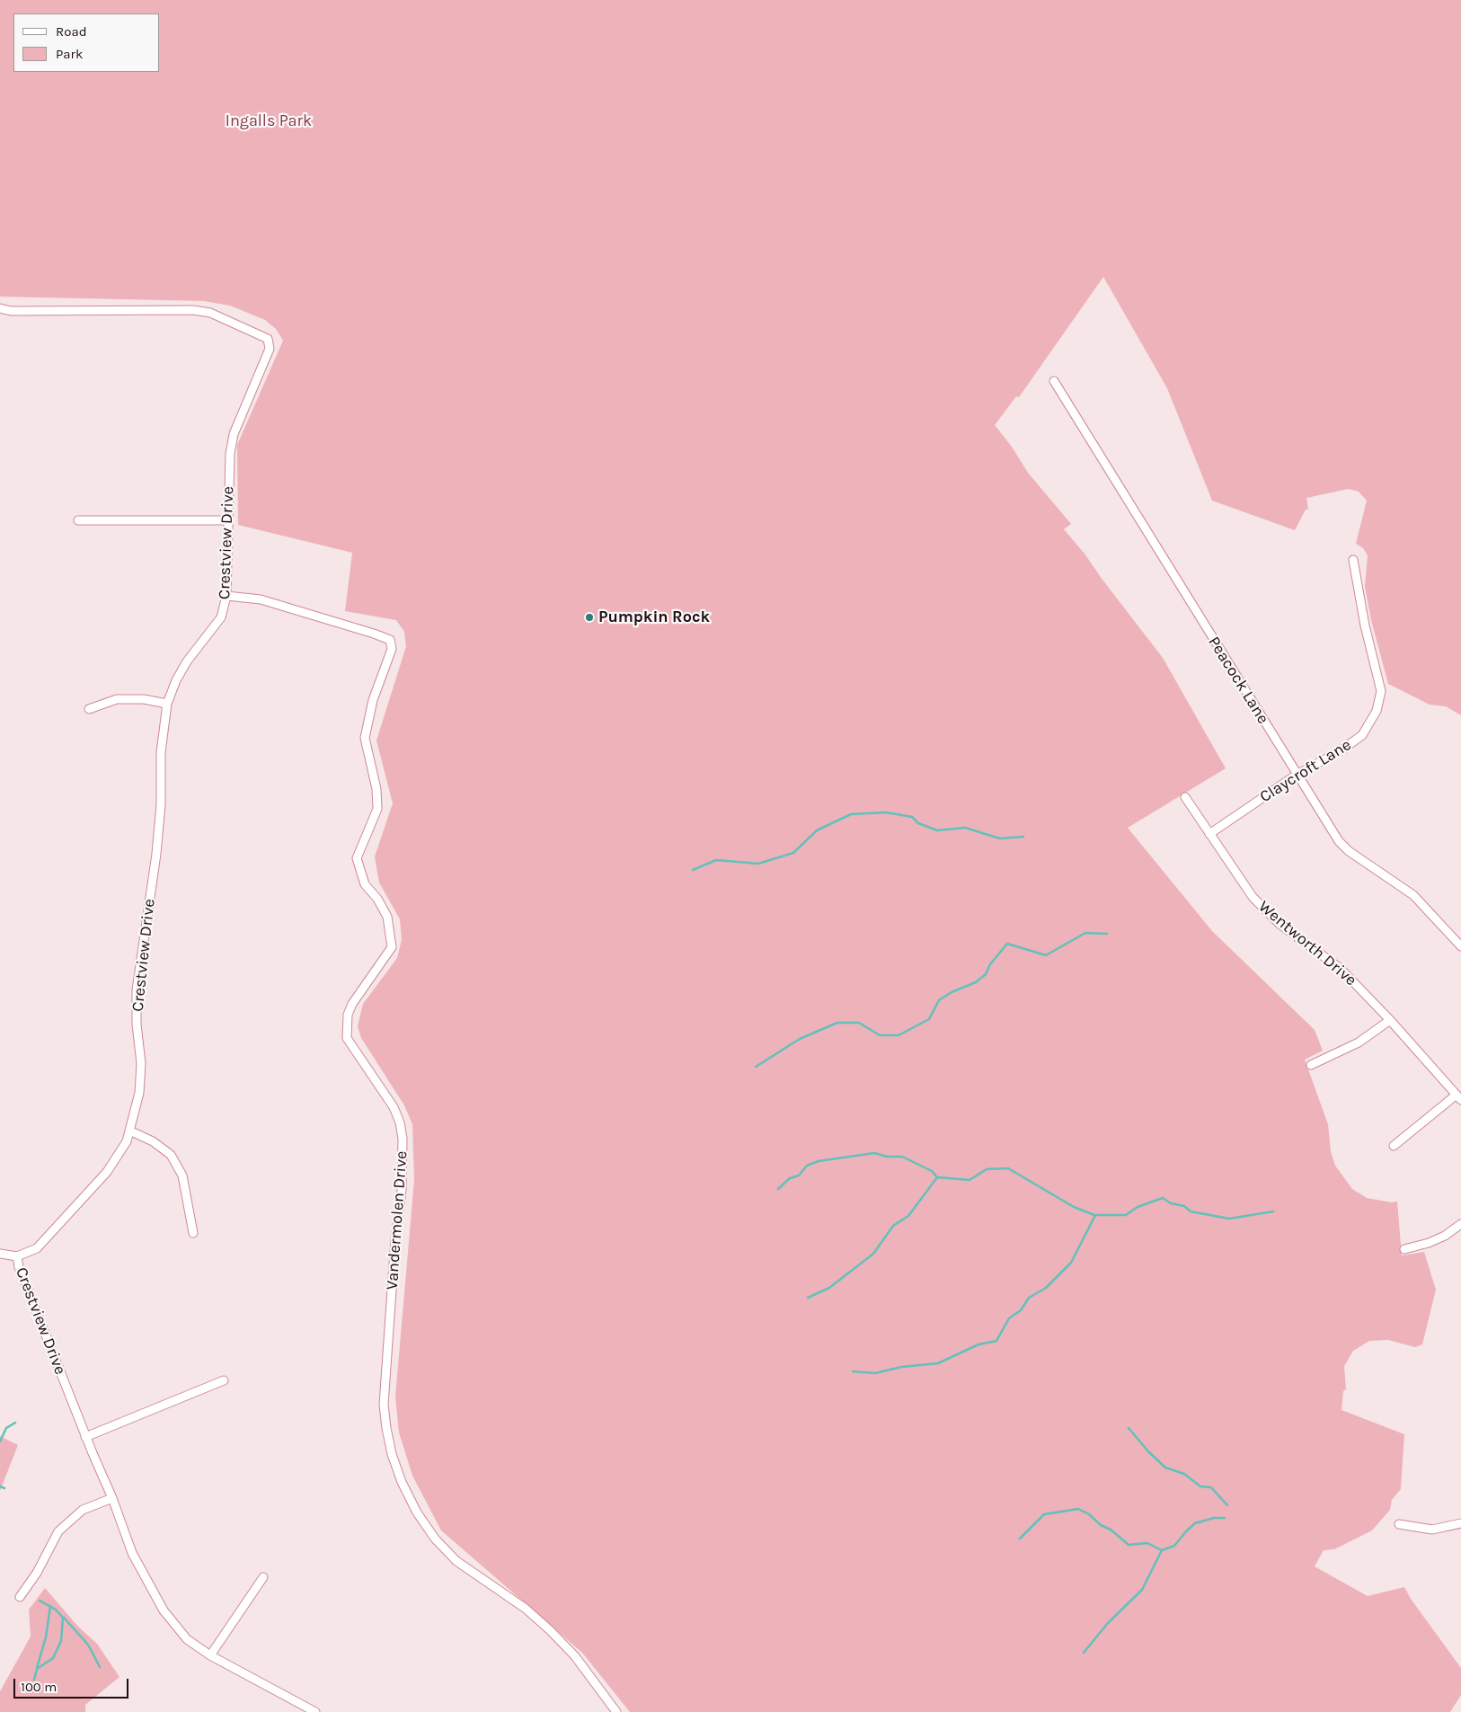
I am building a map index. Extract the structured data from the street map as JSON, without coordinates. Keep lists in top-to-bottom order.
{
  "streets": {
    "street": [
      "Crestview Drive",
      "Peacock Lane",
      "Claycroft Lane",
      "Wentworth Drive",
      "Vandermolen Drive"
    ]
  },
  "crossings": [
    ["Crestview Drive", "Vandermolen Drive"],
    ["Peacock Lane", "Claycroft Lane"],
    ["Claycroft Lane", "Wentworth Drive"]
  ],
  "parks": ["Ingalls Park"],
  "places": ["Pumpkin Rock"],
  "legend": ["Road", "Park"],
  "scale_bar": "100 m"
}
